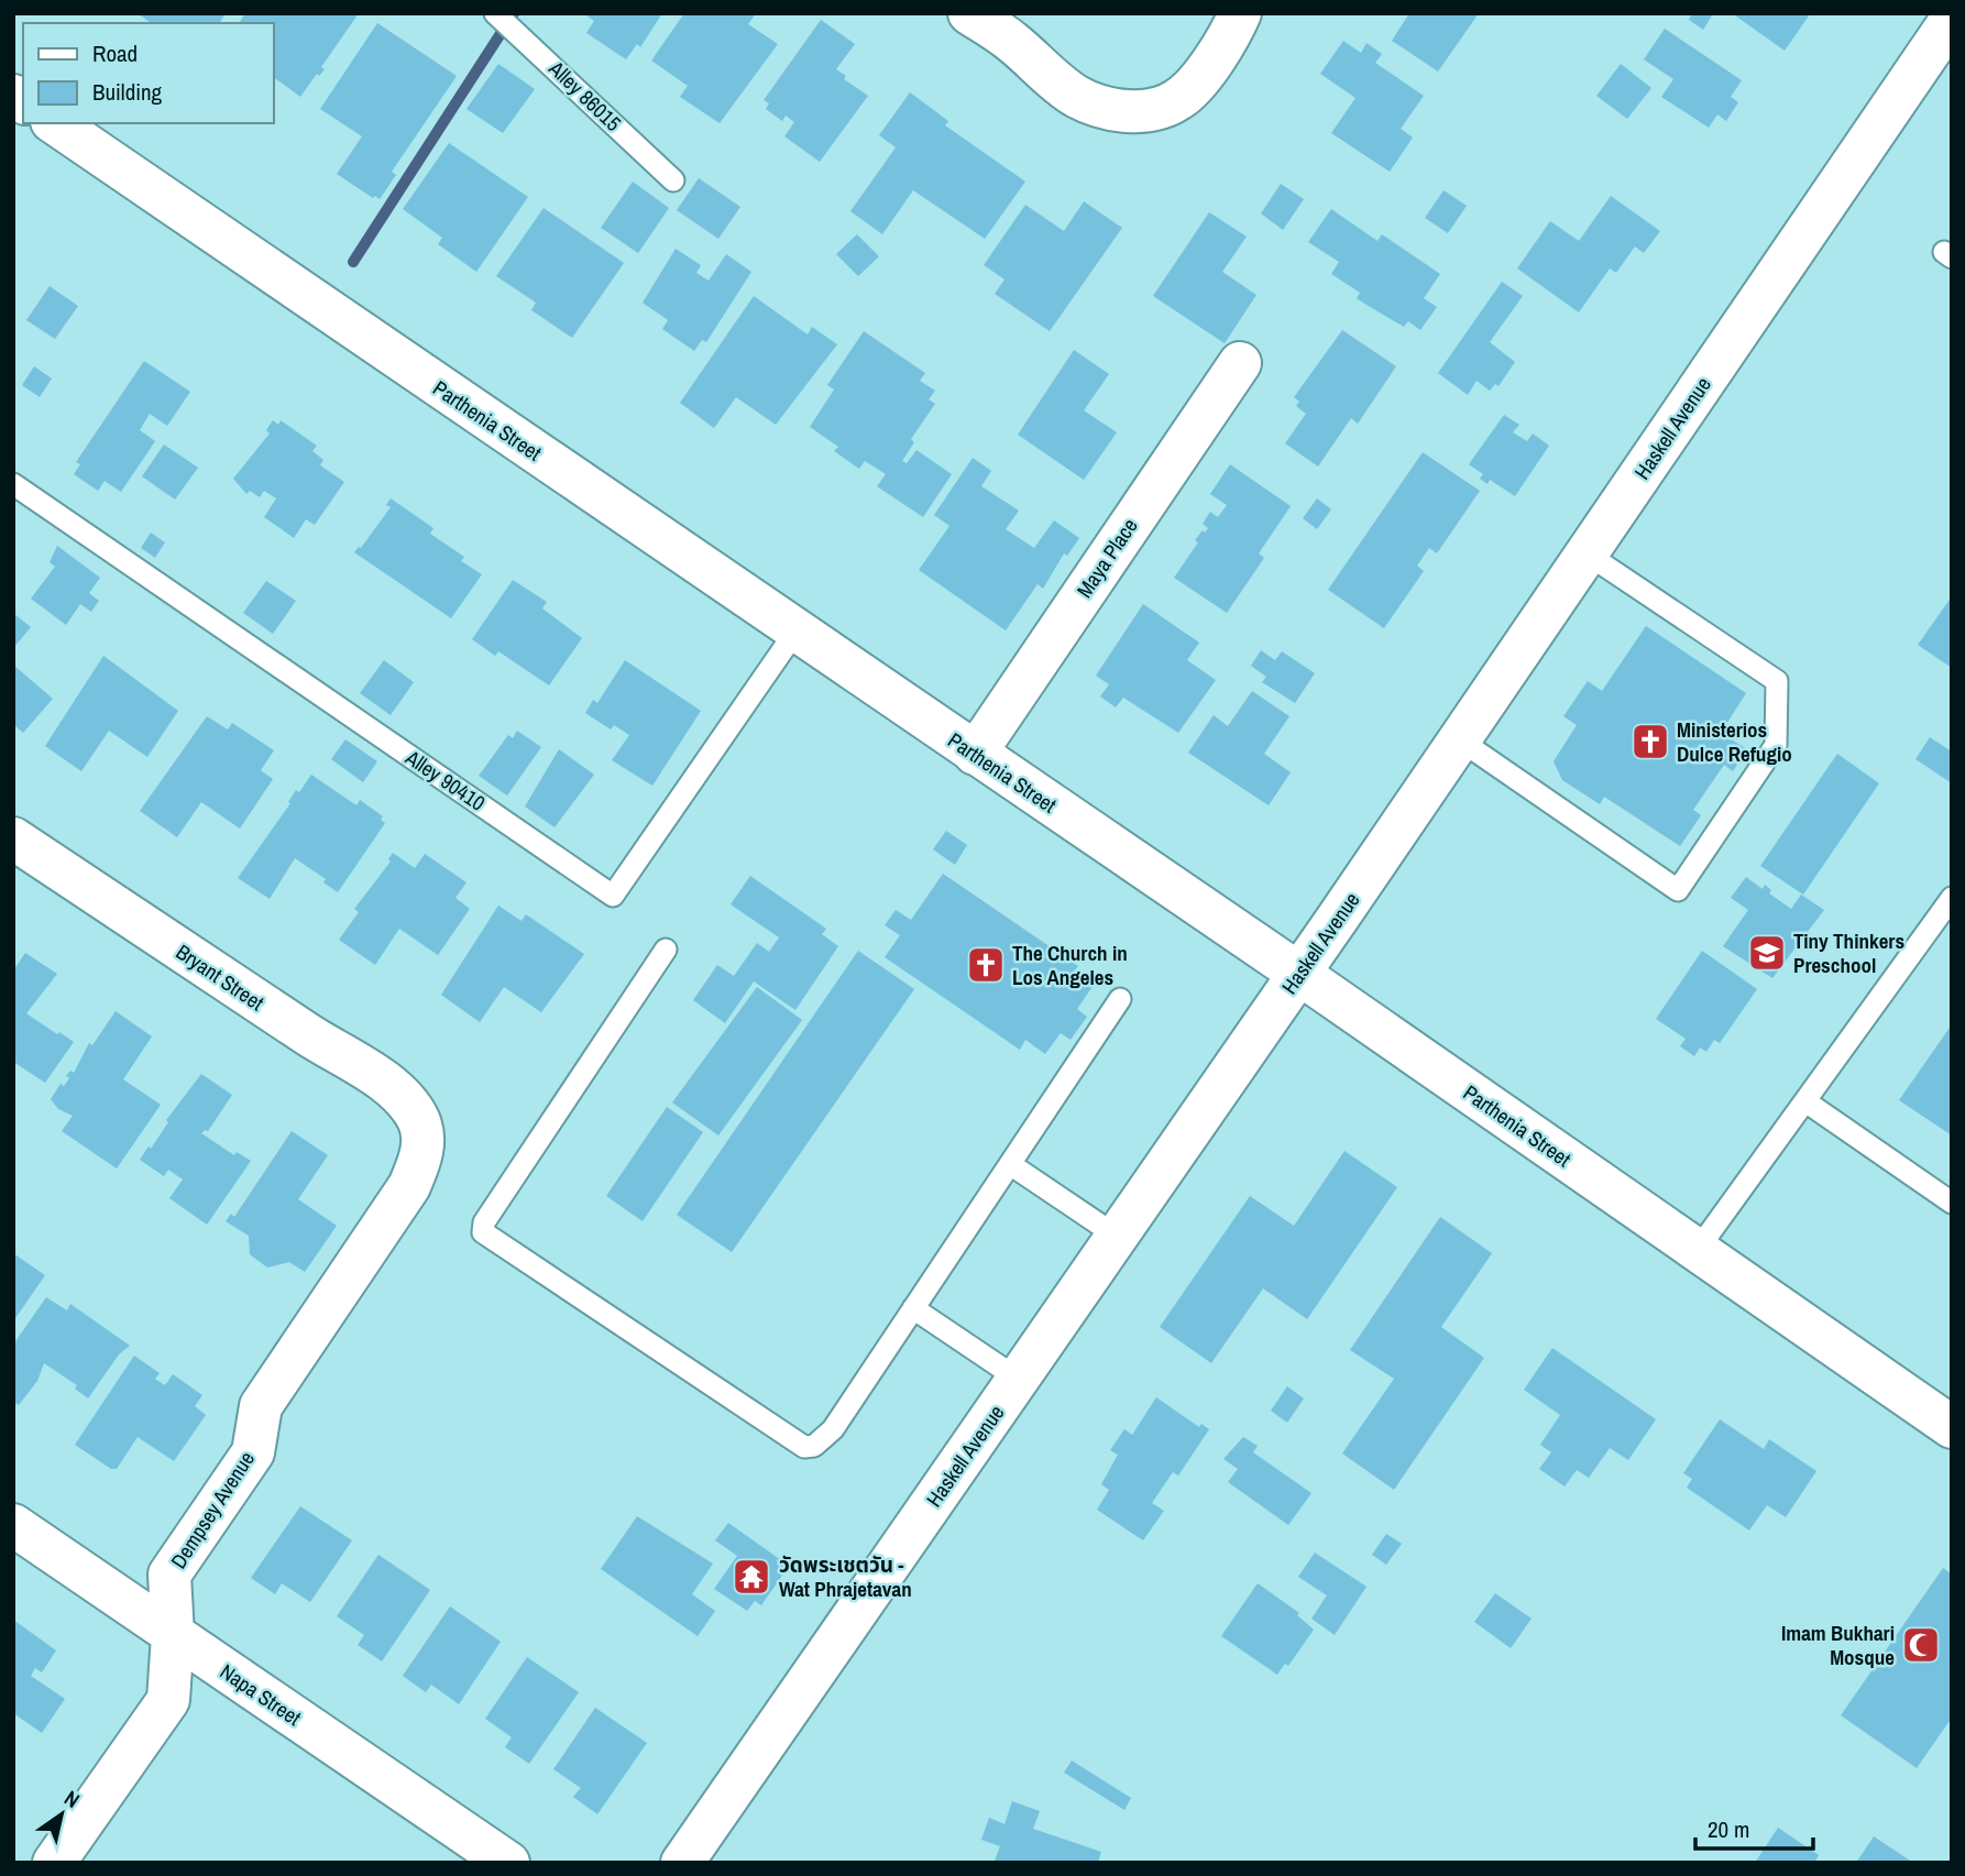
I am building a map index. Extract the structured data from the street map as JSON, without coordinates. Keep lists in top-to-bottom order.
{
  "streets": {
    "main road": [
      "Parthenia Street",
      "Haskell Avenue",
      "Maya Place",
      "Bryant Street",
      "Dempsey Avenue",
      "Napa Street"
    ],
    "lane": ["Alley 86015", "Alley 90410"]
  },
  "crossings": [
    ["Parthenia Street", "Haskell Avenue"],
    ["Parthenia Street", "Maya Place"],
    ["Parthenia Street", "Alley 90410"],
    ["Bryant Street", "Dempsey Avenue"],
    ["Dempsey Avenue", "Napa Street"]
  ],
  "places": {
    "church": ["Ministerios Dulce Refugio", "The Church in Los Angeles"],
    "school or university": ["Tiny Thinkers Preschool"],
    "temple": ["วัดพระเชตวัน - Wat Phrajetavan"],
    "mosque": ["Imam Bukhari Mosque"]
  },
  "legend": ["Road", "Building"],
  "scale_bar": "20 m",
  "north": "top right"
}
